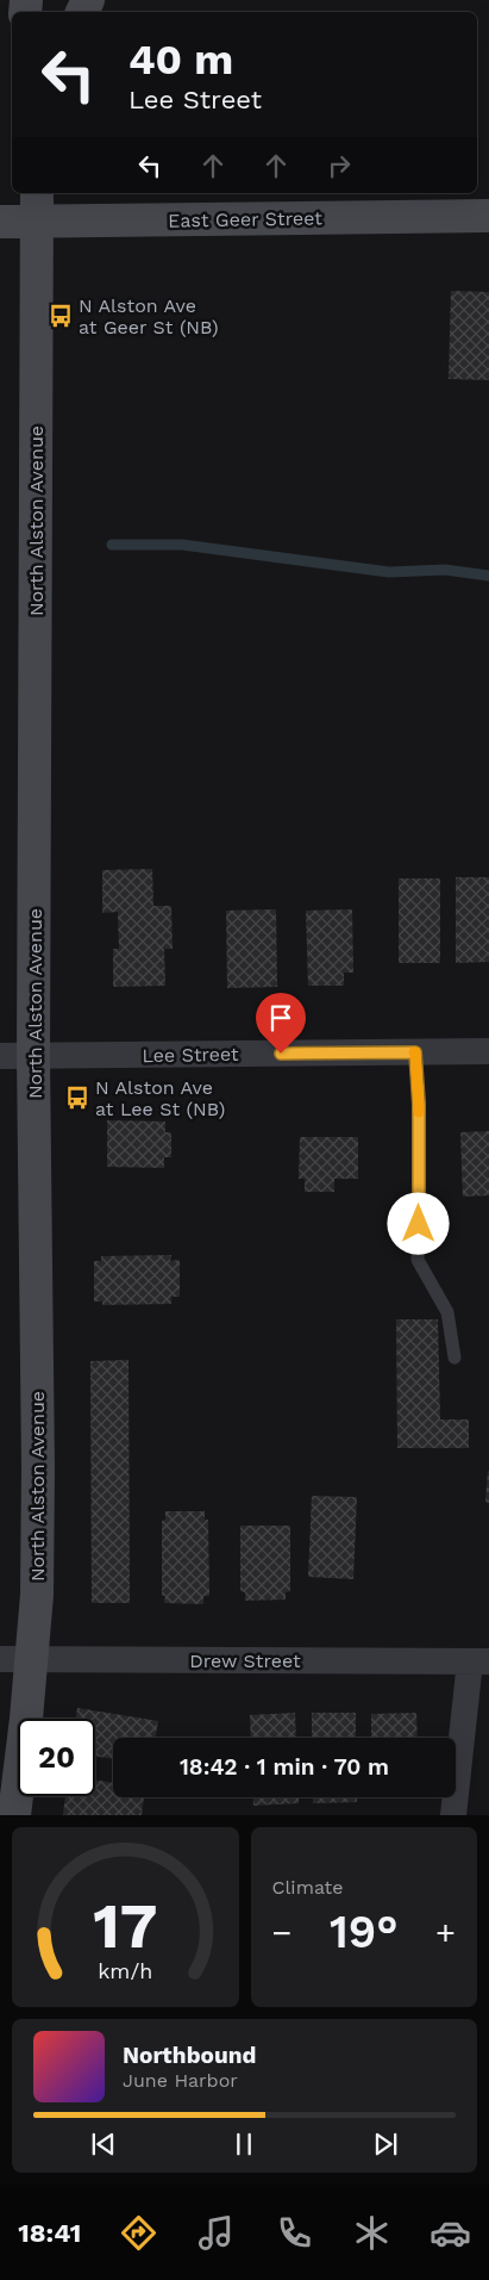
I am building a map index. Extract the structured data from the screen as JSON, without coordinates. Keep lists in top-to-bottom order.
{
  "streets": {
    "main road": ["East Geer Street", "North Alston Avenue"],
    "street": ["Lee Street", "Drew Street"]
  },
  "crossings": [
    ["East Geer Street", "North Alston Avenue"],
    ["North Alston Avenue", "Lee Street"],
    ["North Alston Avenue", "Drew Street"]
  ],
  "places": {
    "bus stop": ["N Alston Ave at Geer St (NB)", "N Alston Ave at Lee St (NB)"]
  },
  "page": {
    "turn": ["40 m", "Lee Street"],
    "limit": "20",
    "trip": "18:42 · 1 min · 70 m",
    "tile": "Climate",
    "heat": ["−", "19°", "+"],
    "song": ["Northbound", "June Harbor"],
    "tabs": "18:41",
    "gauge": ["17", "km/h"]
  }
}
